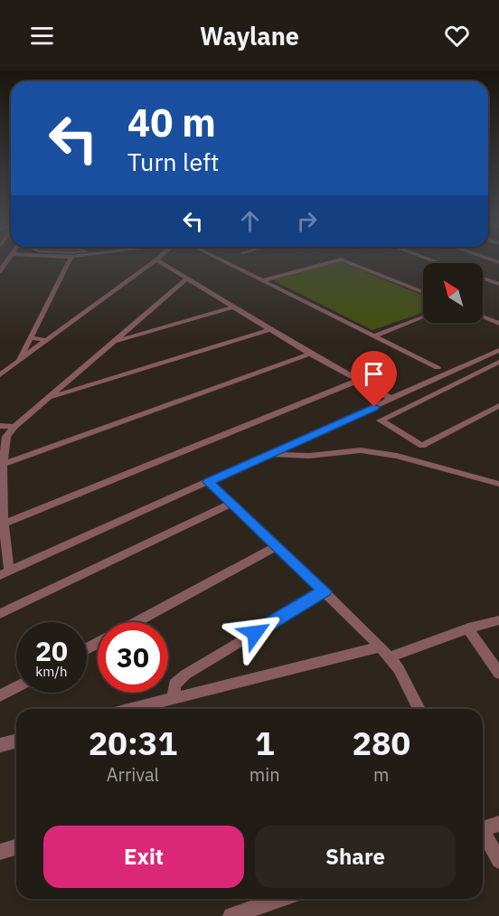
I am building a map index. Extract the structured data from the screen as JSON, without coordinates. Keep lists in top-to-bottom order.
{
  "north": "top left",
  "page": {
    "header": "Waylane",
    "turn": ["40 m", "Turn left"],
    "speed": "20 km/h",
    "limit": "30",
    "eta": [
      "20:31",
      "Arrival",
      "1",
      "min",
      "280",
      "m"
    ],
    "buttons": ["Exit", "Share"]
  }
}
